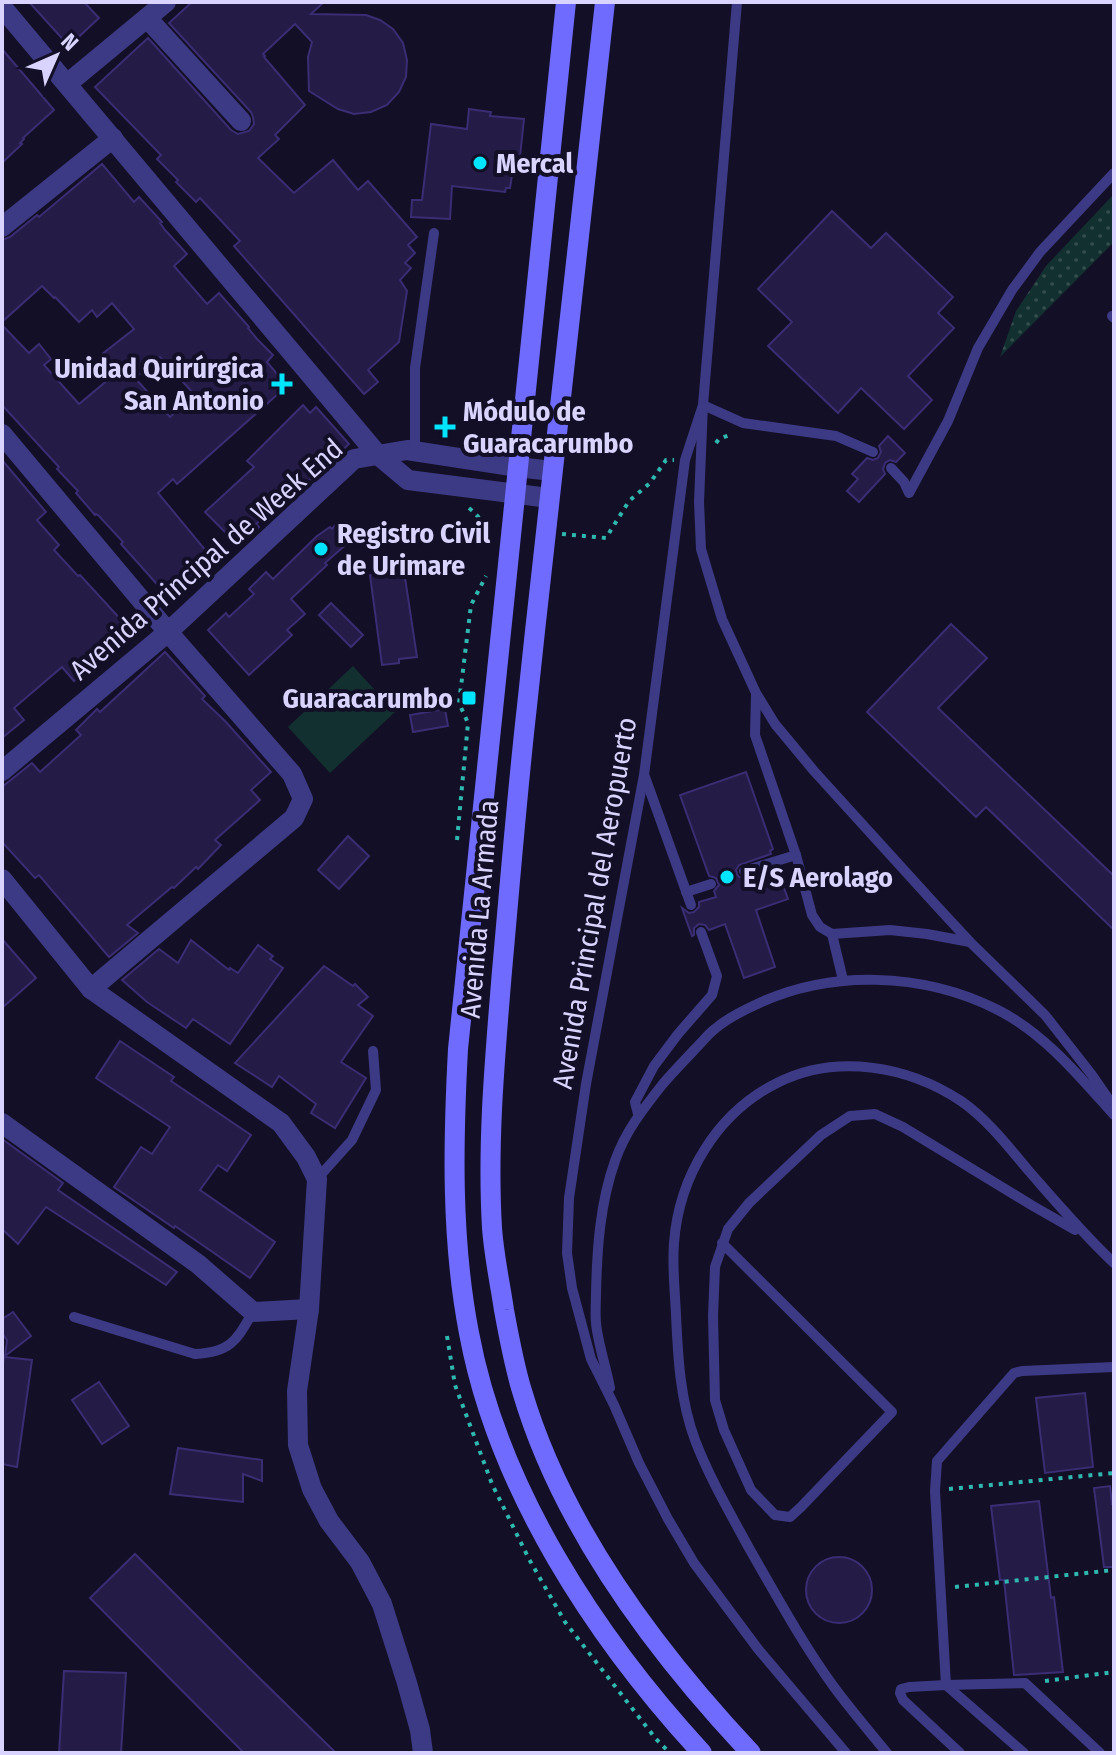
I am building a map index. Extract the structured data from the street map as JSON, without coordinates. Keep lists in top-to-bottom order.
{
  "streets": {
    "main road": ["Avenida La Armada"],
    "street": ["Avenida Principal de Week End"],
    "lane": ["Avenida Principal del Aeropuerto"]
  },
  "crossings": [
    ["Avenida Principal de Week End", "Avenida La Armada"]
  ],
  "places": {
    "other": ["Mercal", "Registro Civil de Urimare", "E/S Aerolago"],
    "health": ["Unidad Quirúrgica San Antonio", "Módulo de Guaracarumbo"],
    "transit": ["Guaracarumbo"]
  },
  "north": "top right"
}
